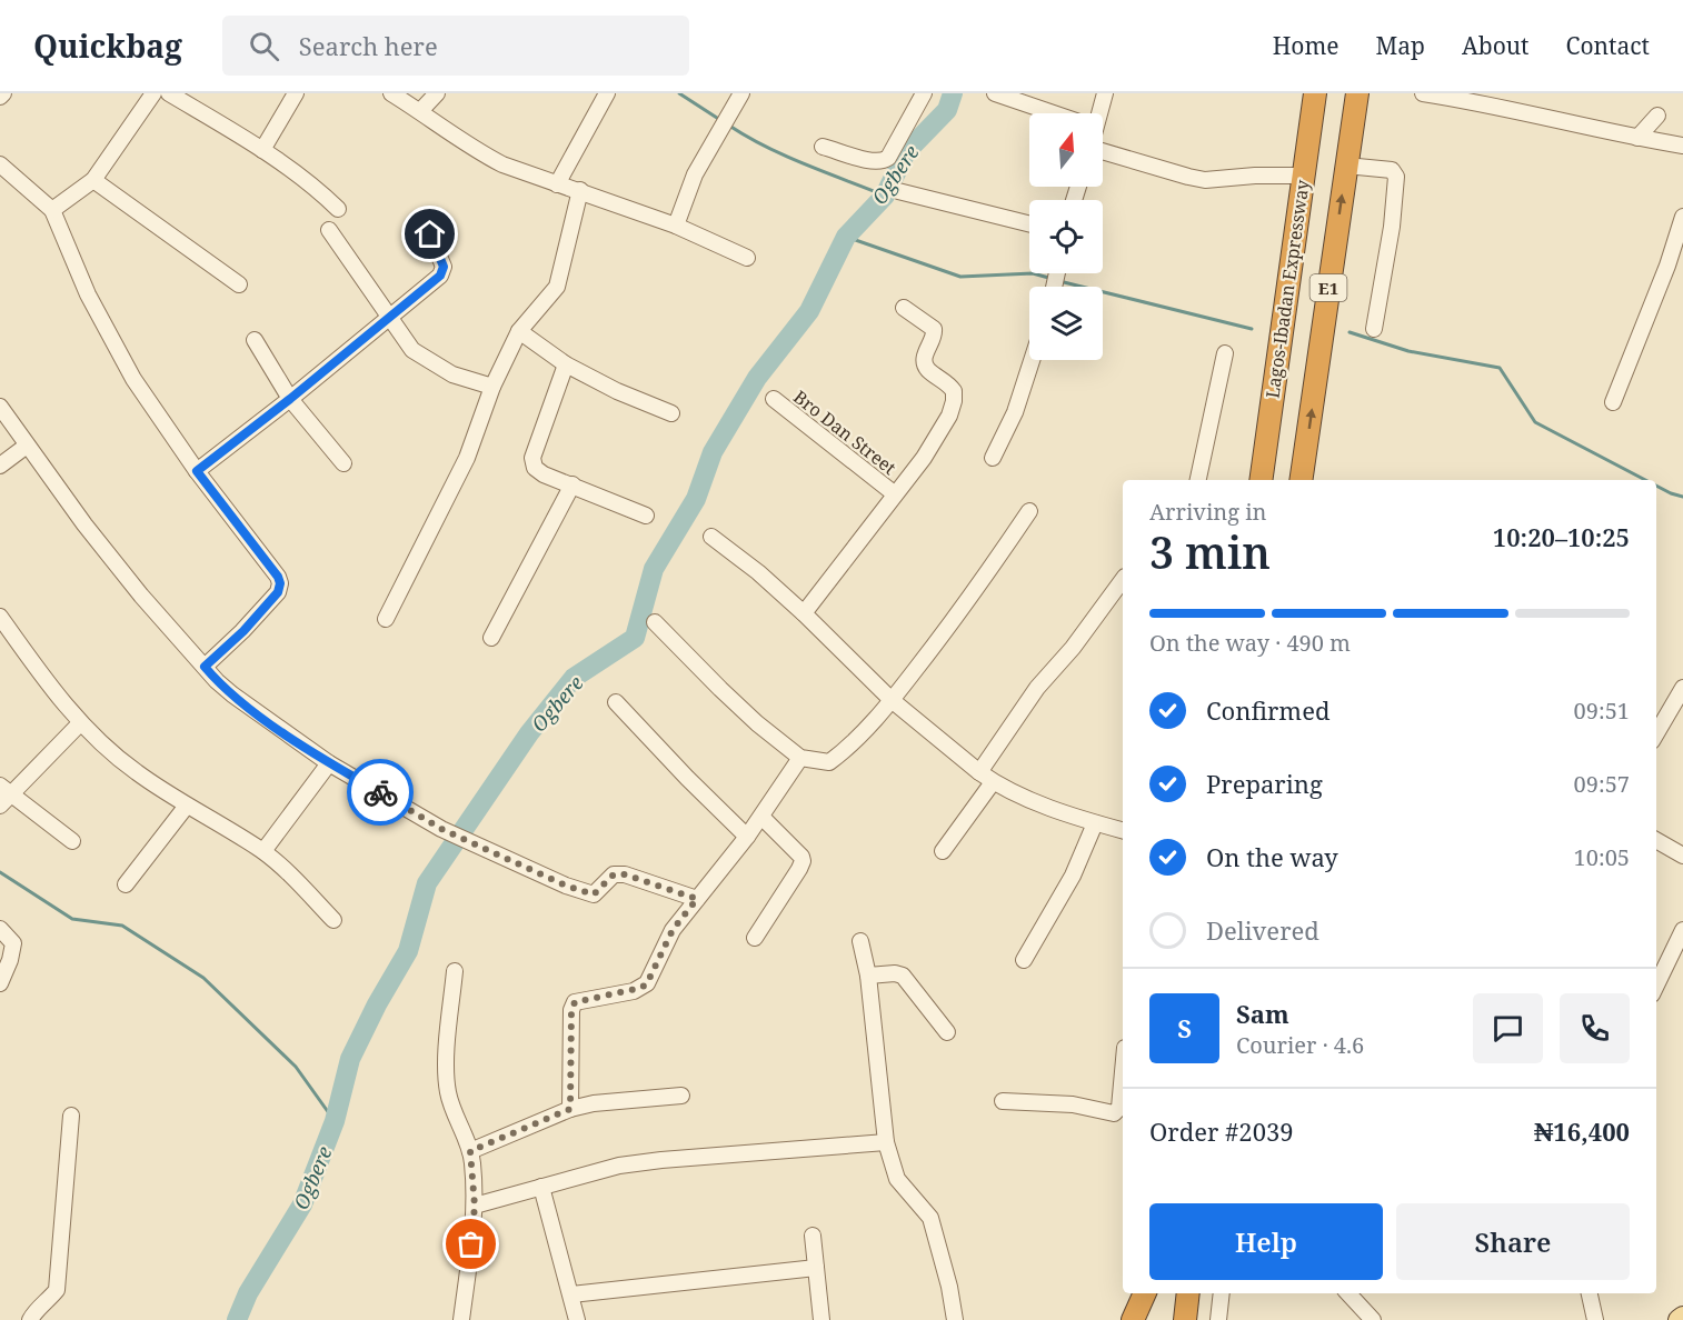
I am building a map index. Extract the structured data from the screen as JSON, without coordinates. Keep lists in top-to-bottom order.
{
  "streets": {
    "highway": ["E1", "Lagos-Ibadan Expressway"],
    "street": ["Bro Dan Street"]
  },
  "water": ["Ogbere"],
  "north": "top",
  "page": {
    "header": "Quickbag",
    "search": "Search here",
    "nav": [
      "Home",
      "Map",
      "About",
      "Contact"
    ],
    "heading": ["3 min", "Arriving in", "10:20–10:25"],
    "panel": [
      "Sam",
      "Courier · 4.6",
      "Order #2039",
      "₦16,400"
    ],
    "bar": "On the way · 490 m",
    "list": [
      ["Confirmed", "09:51"],
      ["Preparing", "09:57"],
      ["On the way", "10:05"],
      "Delivered"
    ],
    "round": "S",
    "buttons": ["Help", "Share"]
  }
}
